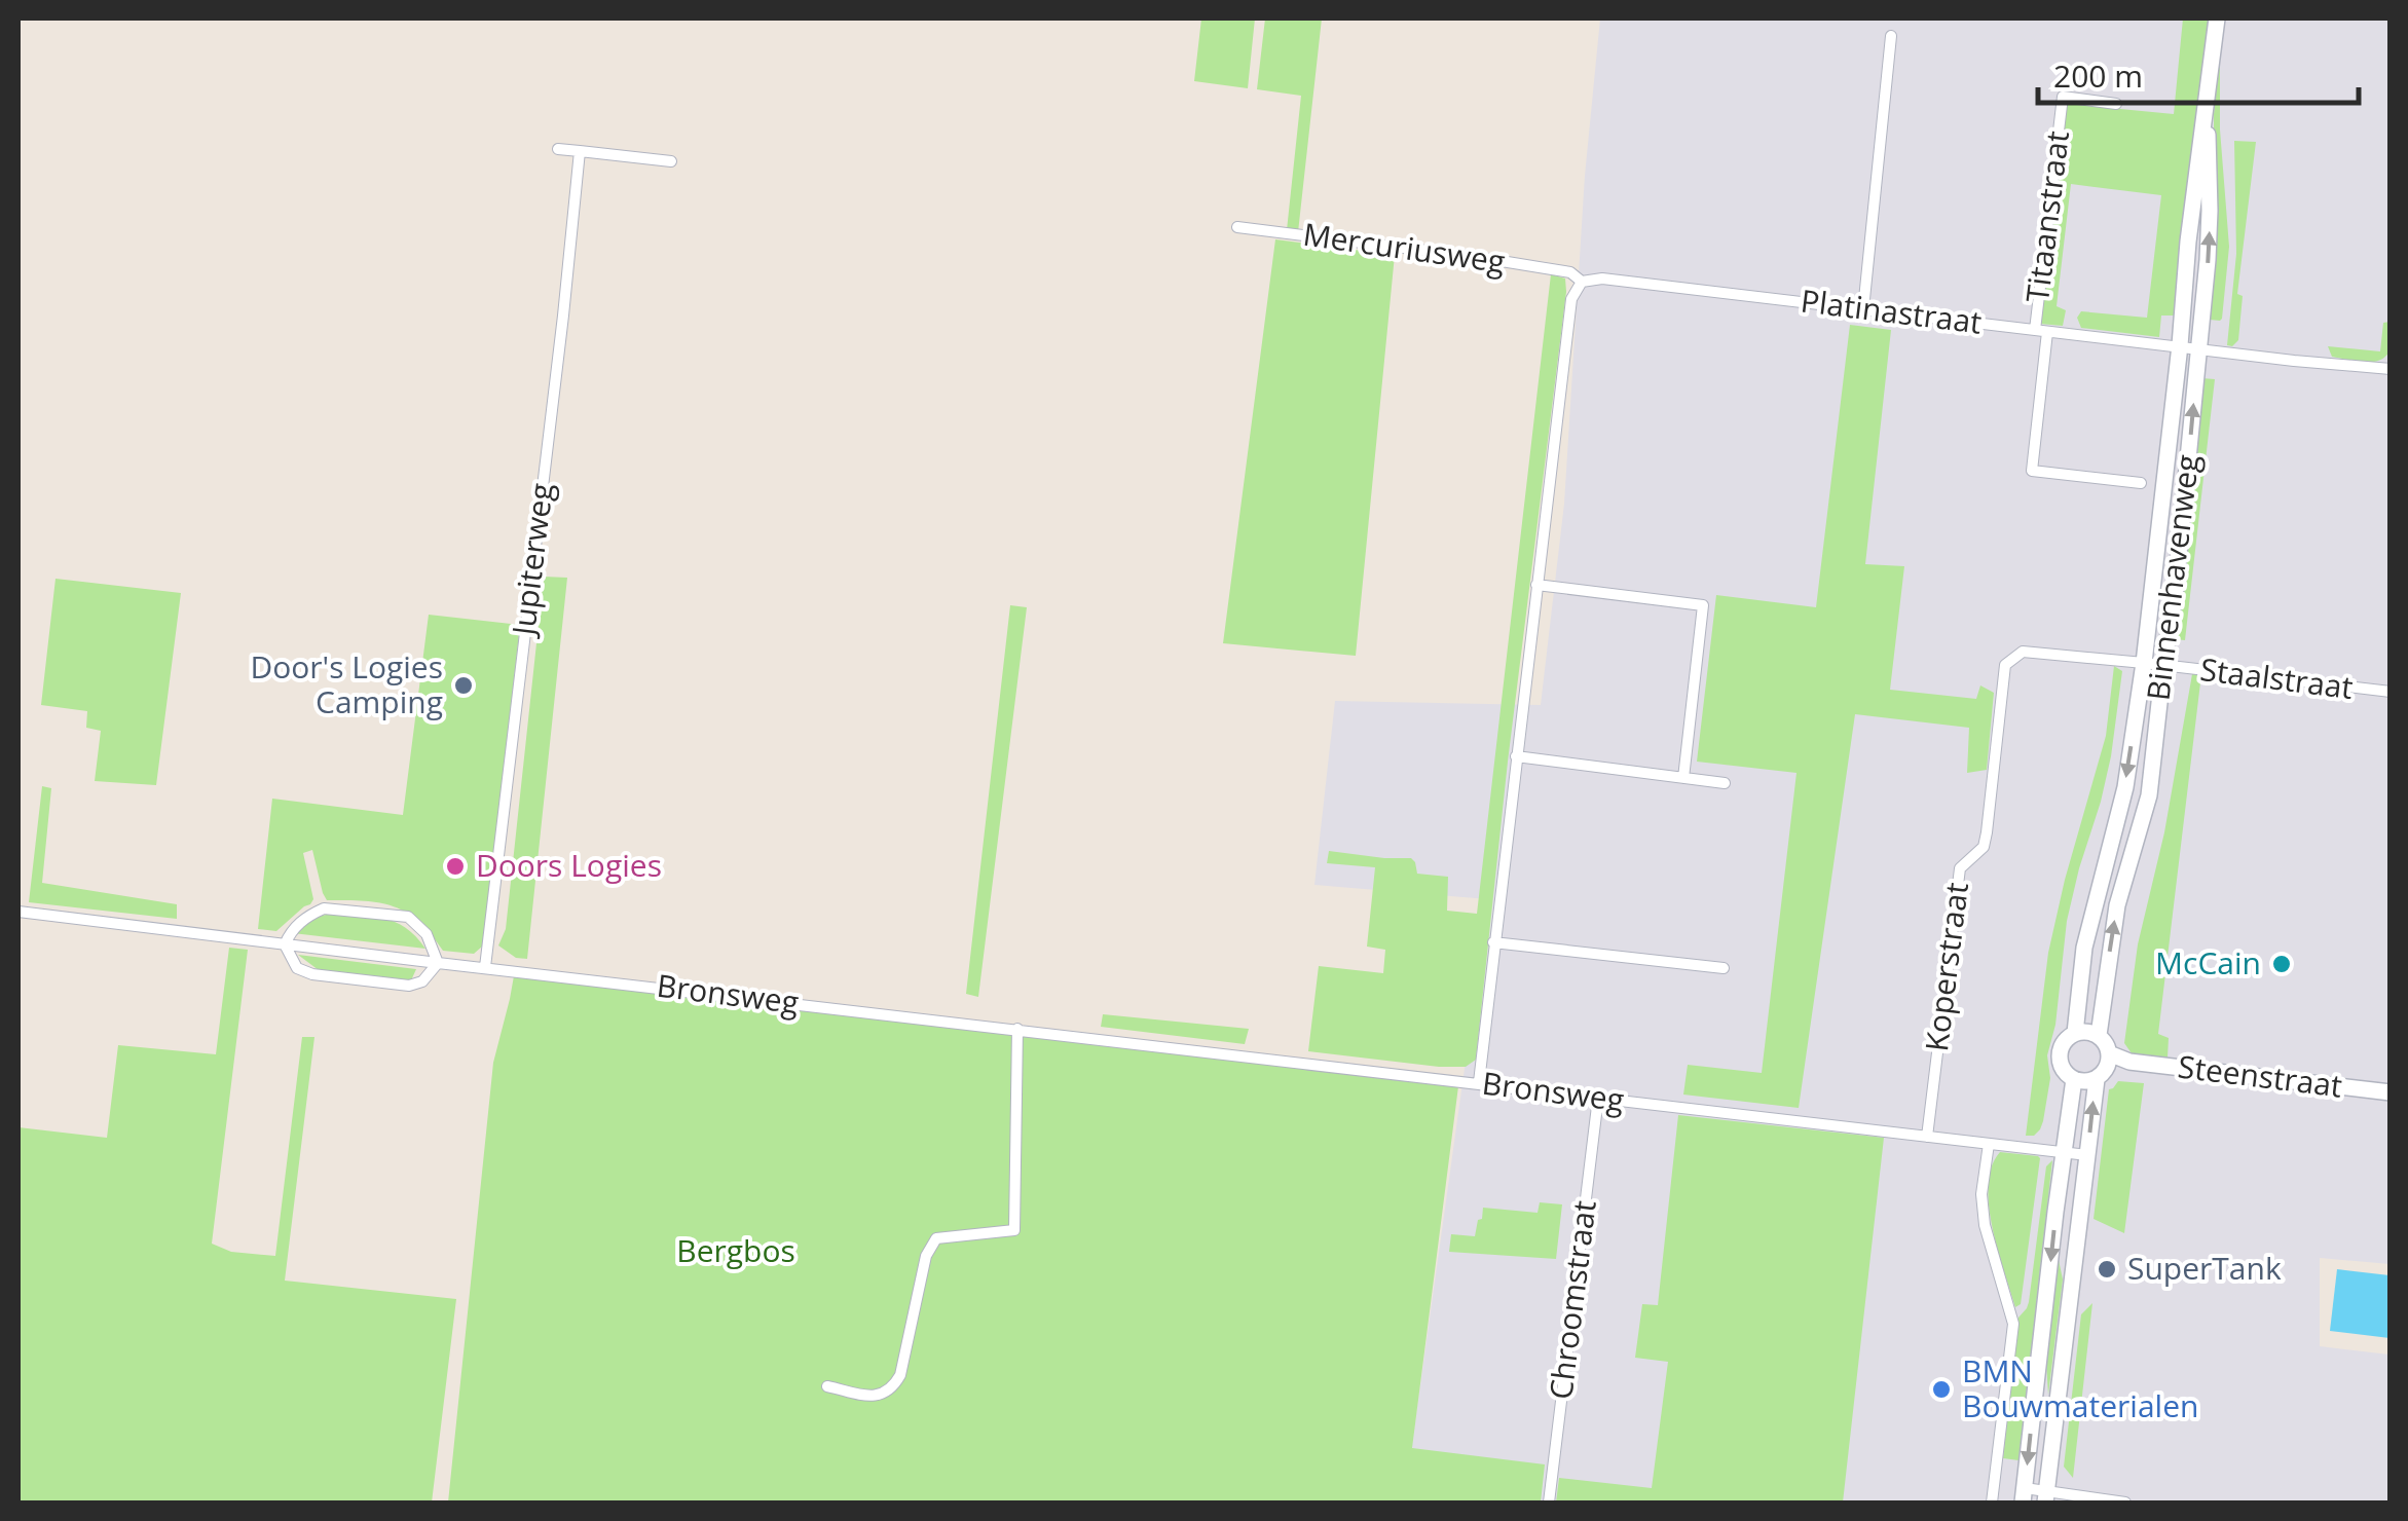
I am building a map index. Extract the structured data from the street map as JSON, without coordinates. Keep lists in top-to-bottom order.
{
  "streets": {
    "main road": ["Binnenhavenweg", "Steenstraat"],
    "street": [
      "Titaanstraat",
      "Mercuriusweg",
      "Platinastraat",
      "Jupiterweg",
      "Staalstraat",
      "Koperstraat",
      "Bronsweg",
      "Chroomstraat"
    ]
  },
  "crossings": [
    ["Titaanstraat", "Platinastraat"],
    ["Mercuriusweg", "Platinastraat"],
    ["Platinastraat", "Binnenhavenweg"],
    ["Jupiterweg", "Bronsweg"],
    ["Binnenhavenweg", "Staalstraat"],
    ["Binnenhavenweg", "Koperstraat"],
    ["Binnenhavenweg", "Steenstraat"],
    ["Staalstraat", "Koperstraat"],
    ["Koperstraat", "Bronsweg"],
    ["Bronsweg", "Chroomstraat"]
  ],
  "parks": ["Bergbos"],
  "places": [
    "Door's Logies Camping",
    "Doors Logies",
    "McCain",
    "SuperTank",
    "BMN Bouwmaterialen"
  ],
  "scale_bar": "200 m"
}
